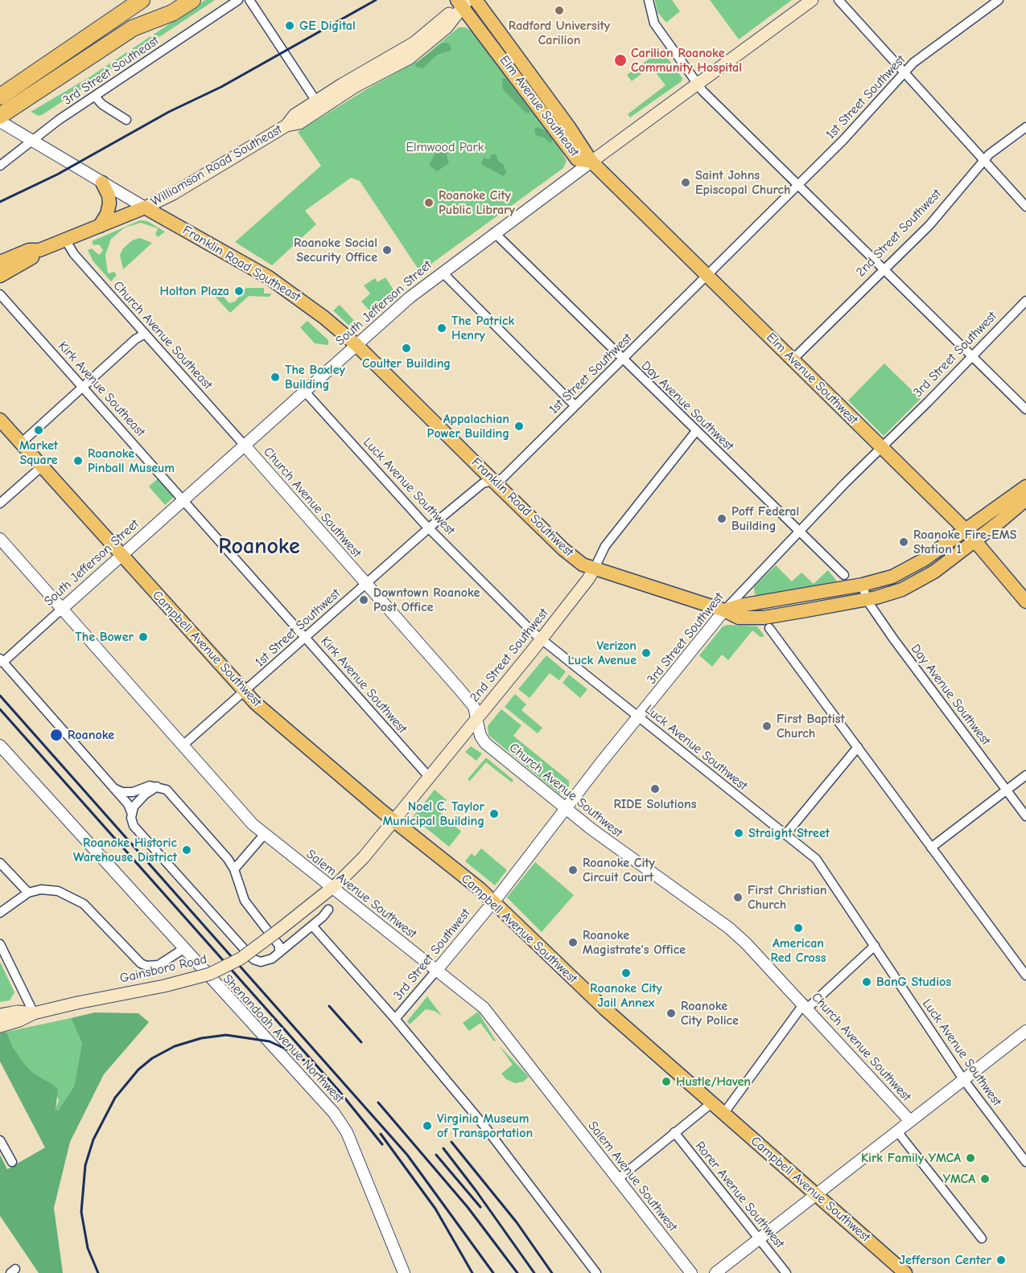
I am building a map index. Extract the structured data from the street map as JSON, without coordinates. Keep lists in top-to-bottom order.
{
  "streets": {
    "main road": [
      "Elm Avenue Southeast",
      "Williamson Road Southeast",
      "2nd Street Southwest",
      "Franklin Road Southeast",
      "South Jefferson Street",
      "Elm Avenue Southwest",
      "Franklin Road Southwest",
      "Campbell Avenue Southwest",
      "Gainsboro Road"
    ],
    "street": [
      "3rd Street Southeast",
      "1st Street Southwest",
      "Church Avenue Southeast",
      "3rd Street Southwest",
      "Kirk Avenue Southeast",
      "Day Avenue Southwest",
      "Luck Avenue Southwest",
      "Church Avenue Southwest",
      "Kirk Avenue Southwest",
      "Salem Avenue Southwest",
      "Shenandoah Avenue Northwest",
      "Rorer Avenue Southwest"
    ]
  },
  "crossings": [
    ["1st Street Southwest", "Elm Avenue Southwest"],
    ["1st Street Southwest", "Day Avenue Southwest"],
    ["1st Street Southwest", "Luck Avenue Southwest"],
    ["1st Street Southwest", "Church Avenue Southwest"],
    ["1st Street Southwest", "Franklin Road Southwest"],
    ["1st Street Southwest", "Campbell Avenue Southwest"],
    ["1st Street Southwest", "Kirk Avenue Southwest"],
    ["1st Street Southwest", "Salem Avenue Southwest"],
    ["Elm Avenue Southeast", "Williamson Road Southeast"],
    ["Elm Avenue Southeast", "South Jefferson Street"],
    ["Elm Avenue Southeast", "Elm Avenue Southwest"],
    ["Williamson Road Southeast", "Franklin Road Southeast"],
    ["Williamson Road Southeast", "Church Avenue Southeast"],
    ["2nd Street Southwest", "Elm Avenue Southwest"],
    ["2nd Street Southwest", "Day Avenue Southwest"],
    ["2nd Street Southwest", "Luck Avenue Southwest"],
    ["2nd Street Southwest", "Church Avenue Southwest"],
    ["2nd Street Southwest", "Franklin Road Southwest"],
    ["2nd Street Southwest", "Campbell Avenue Southwest"],
    ["2nd Street Southwest", "Kirk Avenue Southwest"],
    ["2nd Street Southwest", "Salem Avenue Southwest"],
    ["2nd Street Southwest", "Gainsboro Road"],
    ["Franklin Road Southeast", "South Jefferson Street"],
    ["Franklin Road Southeast", "Franklin Road Southwest"],
    ["South Jefferson Street", "Church Avenue Southeast"],
    ["South Jefferson Street", "Elm Avenue Southwest"],
    ["South Jefferson Street", "Kirk Avenue Southeast"],
    ["South Jefferson Street", "Day Avenue Southwest"],
    ["South Jefferson Street", "Luck Avenue Southwest"],
    ["South Jefferson Street", "Church Avenue Southwest"],
    ["South Jefferson Street", "Franklin Road Southwest"],
    ["South Jefferson Street", "Campbell Avenue Southwest"],
    ["South Jefferson Street", "Kirk Avenue Southwest"],
    ["South Jefferson Street", "Salem Avenue Southwest"],
    ["Church Avenue Southeast", "Church Avenue Southwest"],
    ["3rd Street Southwest", "Elm Avenue Southwest"],
    ["3rd Street Southwest", "Day Avenue Southwest"],
    ["3rd Street Southwest", "Luck Avenue Southwest"],
    ["3rd Street Southwest", "Church Avenue Southwest"],
    ["3rd Street Southwest", "Franklin Road Southwest"],
    ["3rd Street Southwest", "Campbell Avenue Southwest"],
    ["3rd Street Southwest", "Salem Avenue Southwest"],
    ["Elm Avenue Southwest", "Franklin Road Southwest"],
    ["Kirk Avenue Southeast", "Kirk Avenue Southwest"],
    ["Day Avenue Southwest", "Franklin Road Southwest"],
    ["Salem Avenue Southwest", "Gainsboro Road"]
  ],
  "districts": ["Roanoke"],
  "parks": ["Elmwood Park"],
  "places": [
    "Radford University Carilion",
    "GE Digital",
    "Carilion Roanoke Community Hospital",
    "Saint Johns Episcopal Church",
    "Roanoke City Public Library",
    "Roanoke Social Security Office",
    "Holton Plaza",
    "The Patrick Henry",
    "Coulter Building",
    "The Boxley Building",
    "Appalachian Power Building",
    "Market Square",
    "Roanoke Pinball Museum",
    "Poff Federal Building",
    "Roanoke Fire-EMS Station 1",
    "Downtown Roanoke Post Office",
    "The Bower",
    "Verizon Luck Avenue",
    "First Baptist Church",
    "Roanoke",
    "RIDE Solutions",
    "Noel C. Taylor Municipal Building",
    "Straight Street",
    "Roanoke Historic Warehouse District",
    "Roanoke City Circuit Court",
    "First Christian Church",
    "American Red Cross",
    "Roanoke Magistrate's Office",
    "Roanoke City Jail Annex",
    "BanG Studios",
    "Roanoke City Police",
    "Hustle/Haven",
    "Virginia Museum of Transportation",
    "Kirk Family YMCA",
    "YMCA",
    "Jefferson Center"
  ]
}
